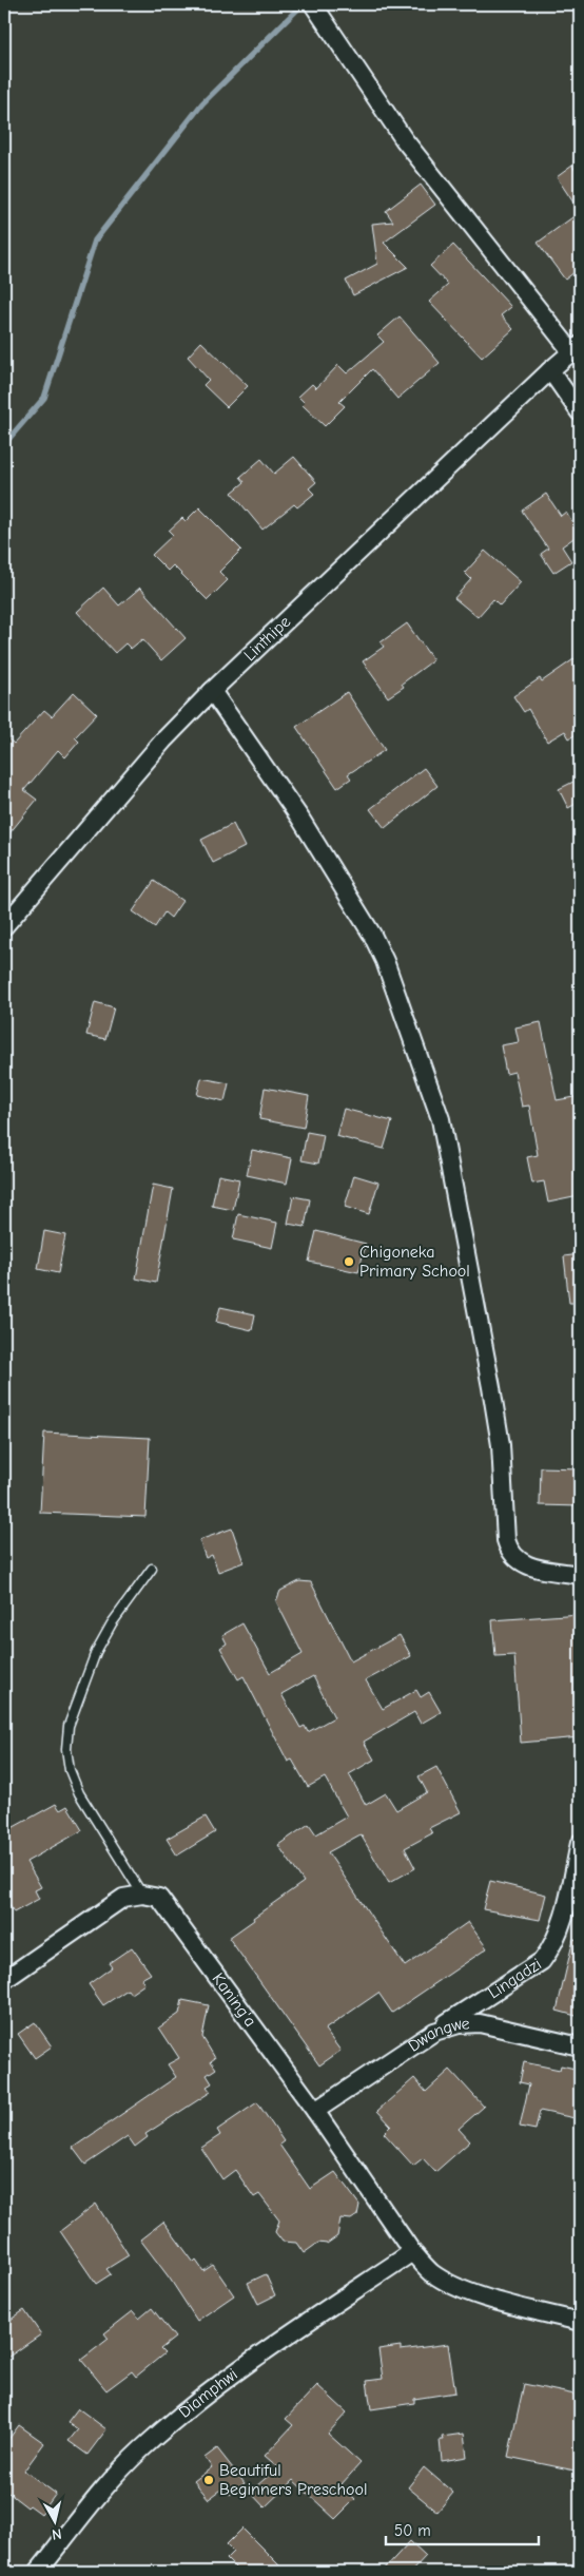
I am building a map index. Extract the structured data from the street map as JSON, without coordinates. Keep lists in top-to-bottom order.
{
  "streets": {
    "street": [
      "Linthipe",
      "Lingadzi",
      "Kaning'a",
      "Dwangwe",
      "Diamphwi"
    ]
  },
  "crossings": [
    ["Lingadzi", "Dwangwe"],
    ["Kaning'a", "Dwangwe"],
    ["Kaning'a", "Diamphwi"]
  ],
  "places": ["Chigoneka Primary School", "Beautiful Beginners Preschool"],
  "scale_bar": "50 m",
  "north": "bottom"
}
